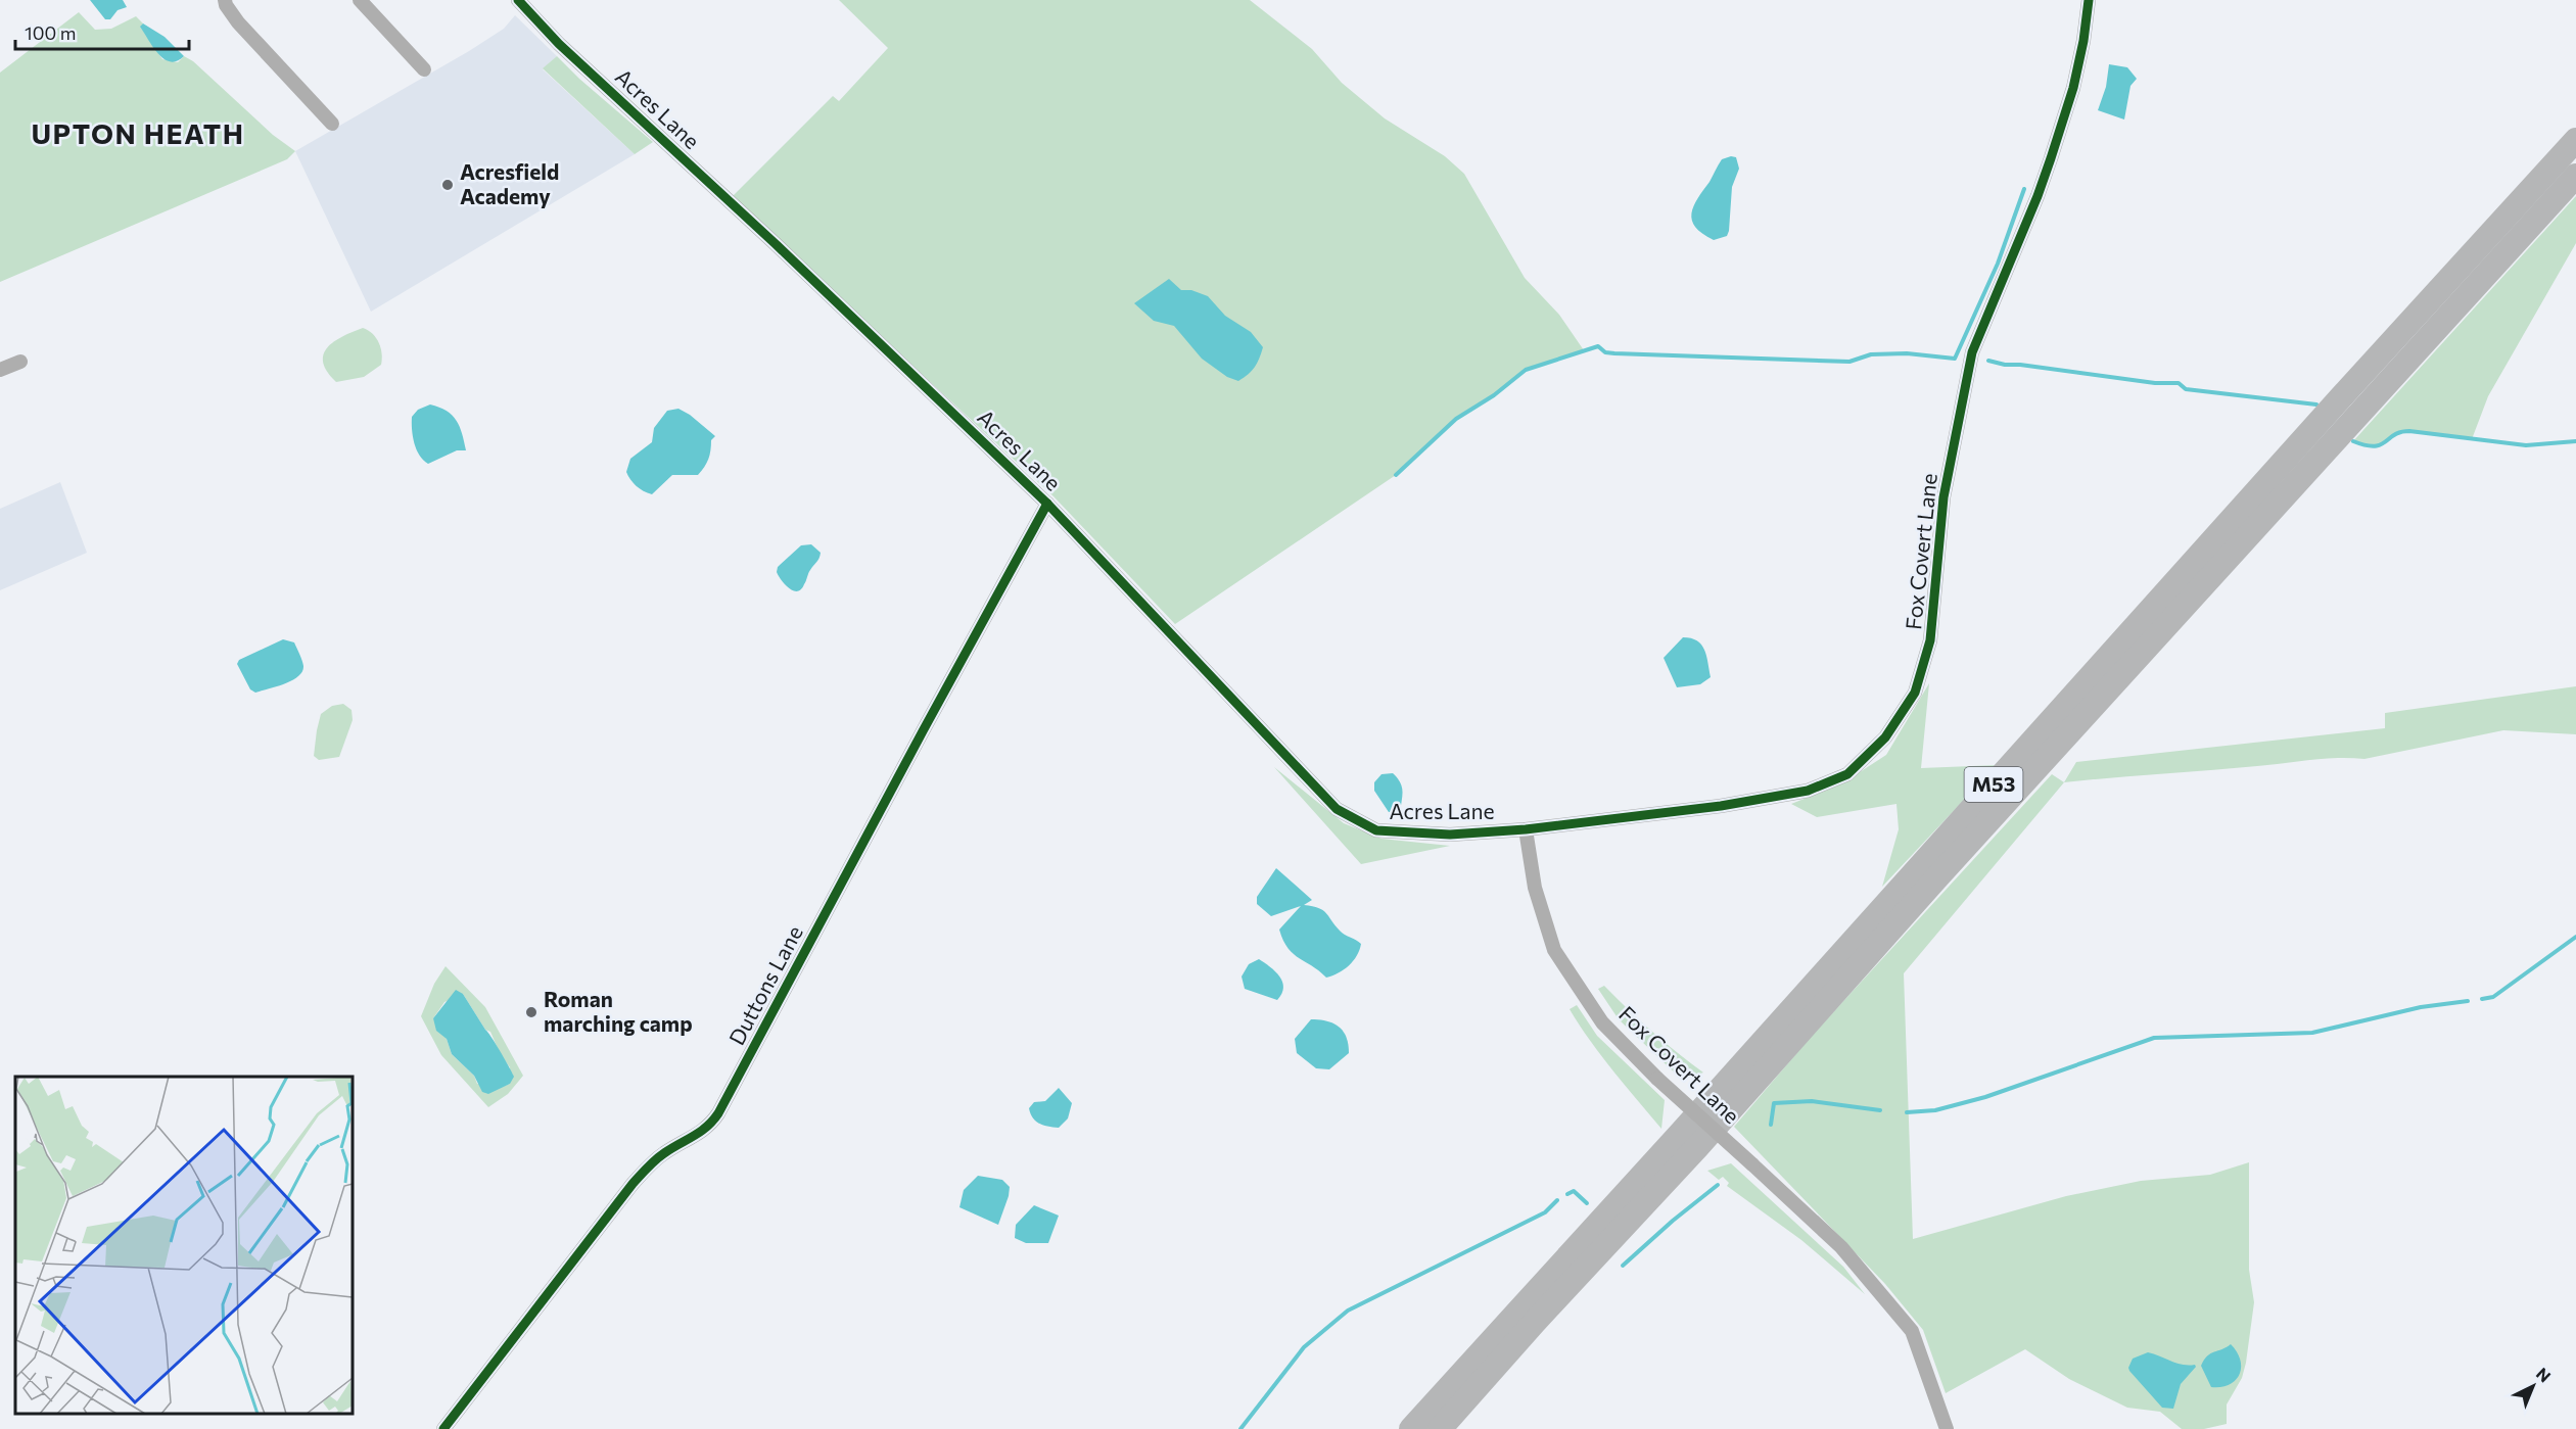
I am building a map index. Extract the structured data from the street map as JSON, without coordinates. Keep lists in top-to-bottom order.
{
  "streets": {
    "highway": ["M53"],
    "street": ["Acres Lane", "Fox Covert Lane", "Duttons Lane"]
  },
  "crossings": [
    ["Acres Lane", "Fox Covert Lane"],
    ["Acres Lane", "Duttons Lane"]
  ],
  "districts": ["UPTON HEATH"],
  "places": ["Acresfield Academy", "Roman marching camp"],
  "scale_bar": "100 m",
  "north": "top right"
}
